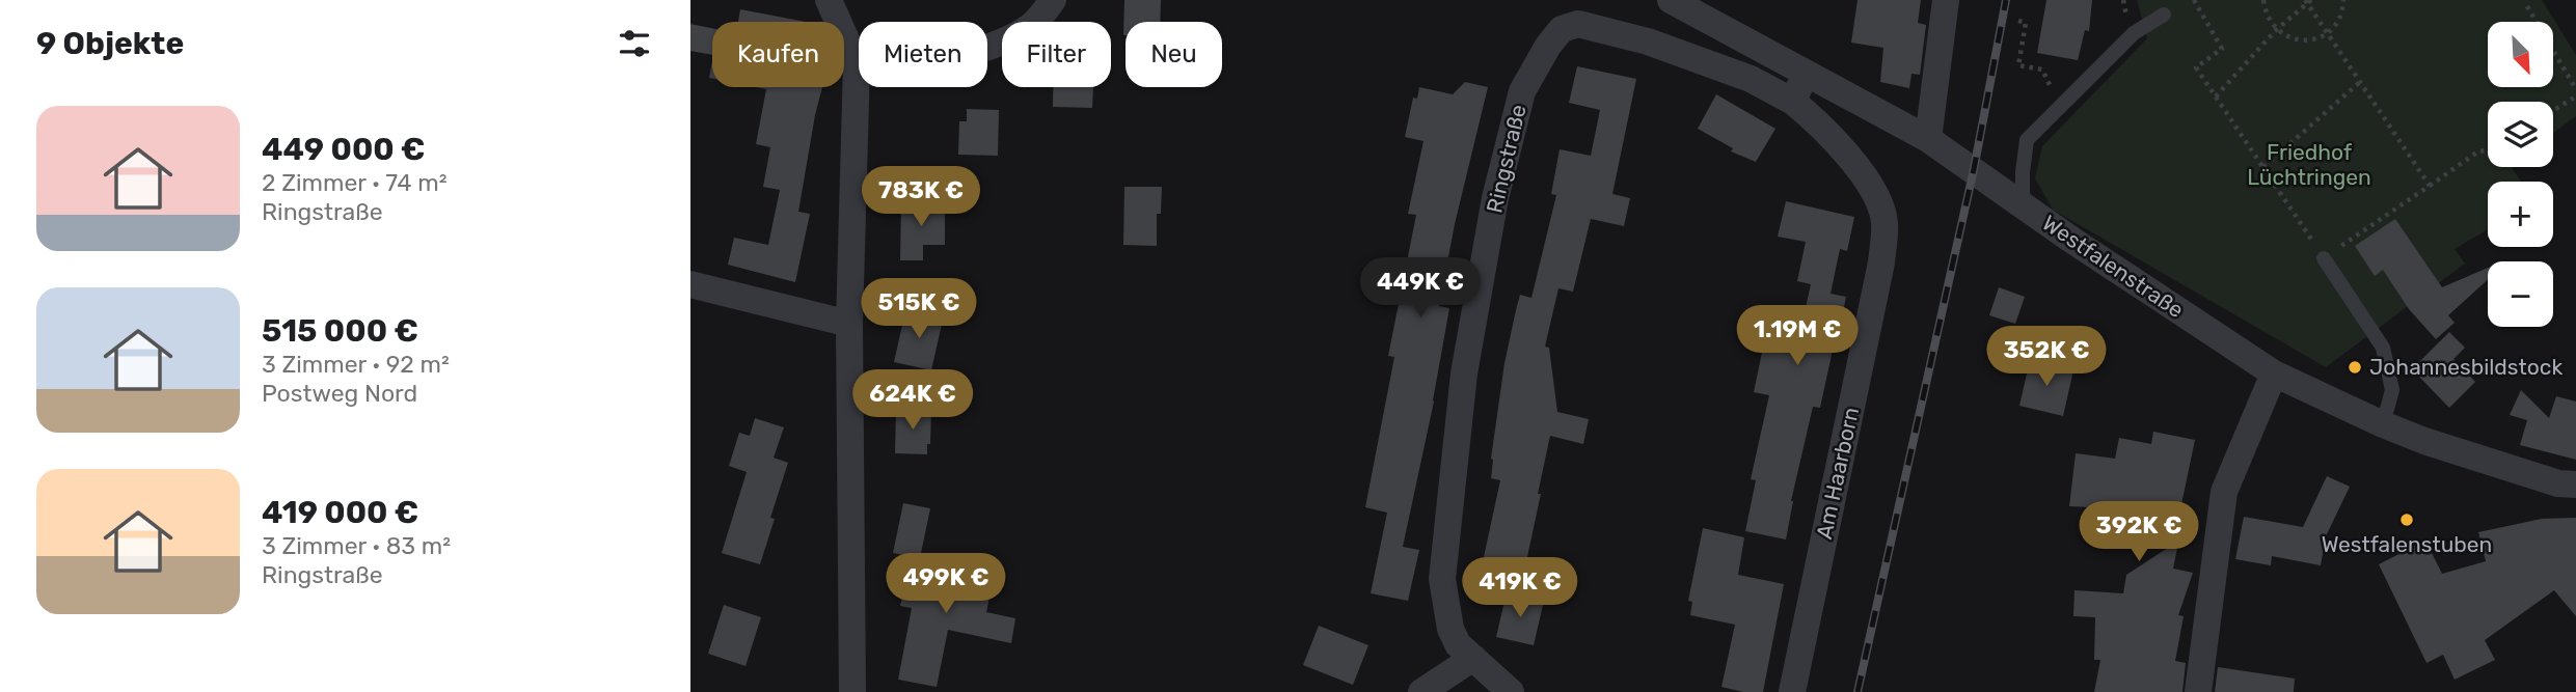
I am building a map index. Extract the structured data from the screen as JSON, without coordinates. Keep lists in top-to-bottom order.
{
  "streets": {
    "street": ["Ringstraße", "Westfalenstraße", "Am Haarborn"]
  },
  "crossings": [
    ["Ringstraße", "Am Haarborn"]
  ],
  "parks": ["Friedhof Lüchtringen"],
  "places": ["Johannesbildstock", "Westfalenstuben"],
  "north": "bottom right",
  "page": {
    "heading": "9 Objekte",
    "map_buttons": ["+", "−"],
    "chip": [
      "Kaufen",
      "Mieten",
      "Filter",
      "Neu"
    ],
    "list": [
      {
        "name": "449 000 €",
        "note": "2 Zimmer · 74 m² · Ringstraße"
      },
      {
        "name": "515 000 €",
        "note": "3 Zimmer · 92 m² · Postweg Nord"
      },
      {
        "name": "419 000 €",
        "note": "3 Zimmer · 83 m² · Ringstraße"
      }
    ],
    "price": [
      "783K €",
      "449K €",
      "515K €",
      "1.19M €",
      "352K €",
      "624K €",
      "392K €",
      "499K €",
      "419K €"
    ]
  }
}
